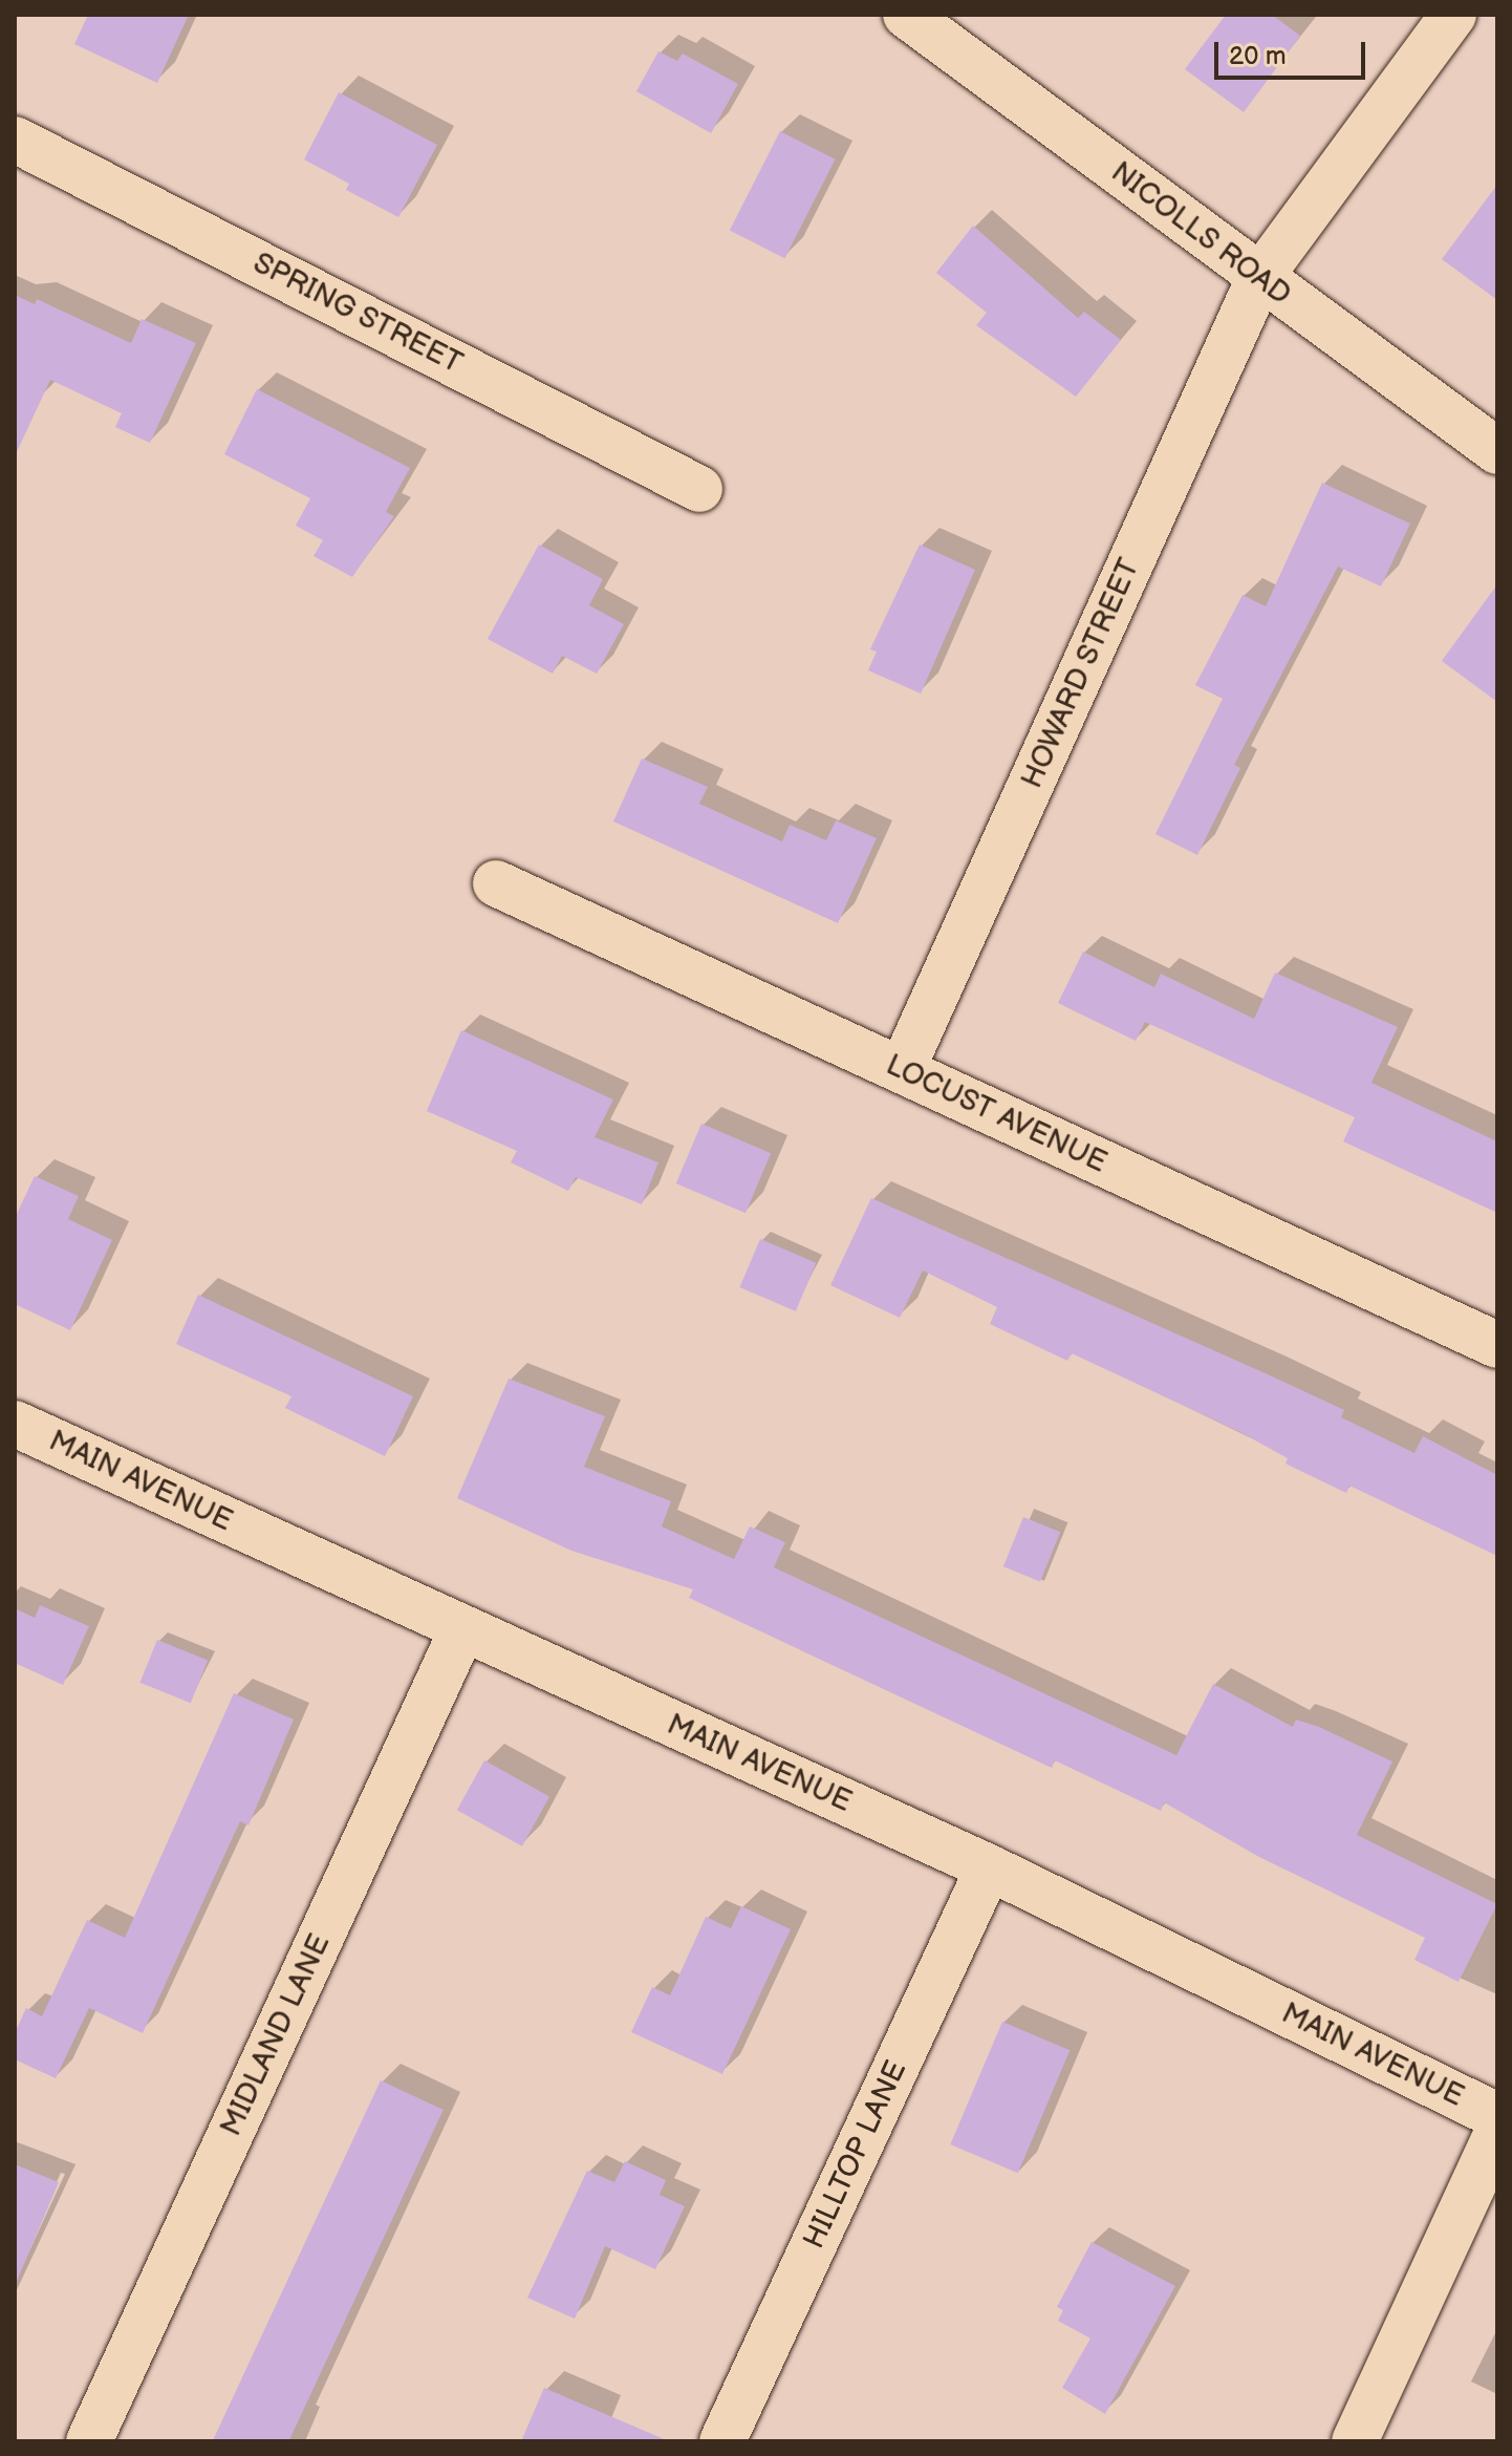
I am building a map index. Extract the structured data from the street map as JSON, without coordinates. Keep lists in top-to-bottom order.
{
  "streets": {
    "street": [
      "NICOLLS ROAD",
      "SPRING STREET",
      "HOWARD STREET",
      "LOCUST AVENUE",
      "MAIN AVENUE",
      "MIDLAND LANE",
      "HILLTOP LANE"
    ]
  },
  "crossings": [
    ["NICOLLS ROAD", "HOWARD STREET"],
    ["HOWARD STREET", "LOCUST AVENUE"],
    ["MAIN AVENUE", "MIDLAND LANE"],
    ["MAIN AVENUE", "HILLTOP LANE"]
  ],
  "scale_bar": "20 m"
}
